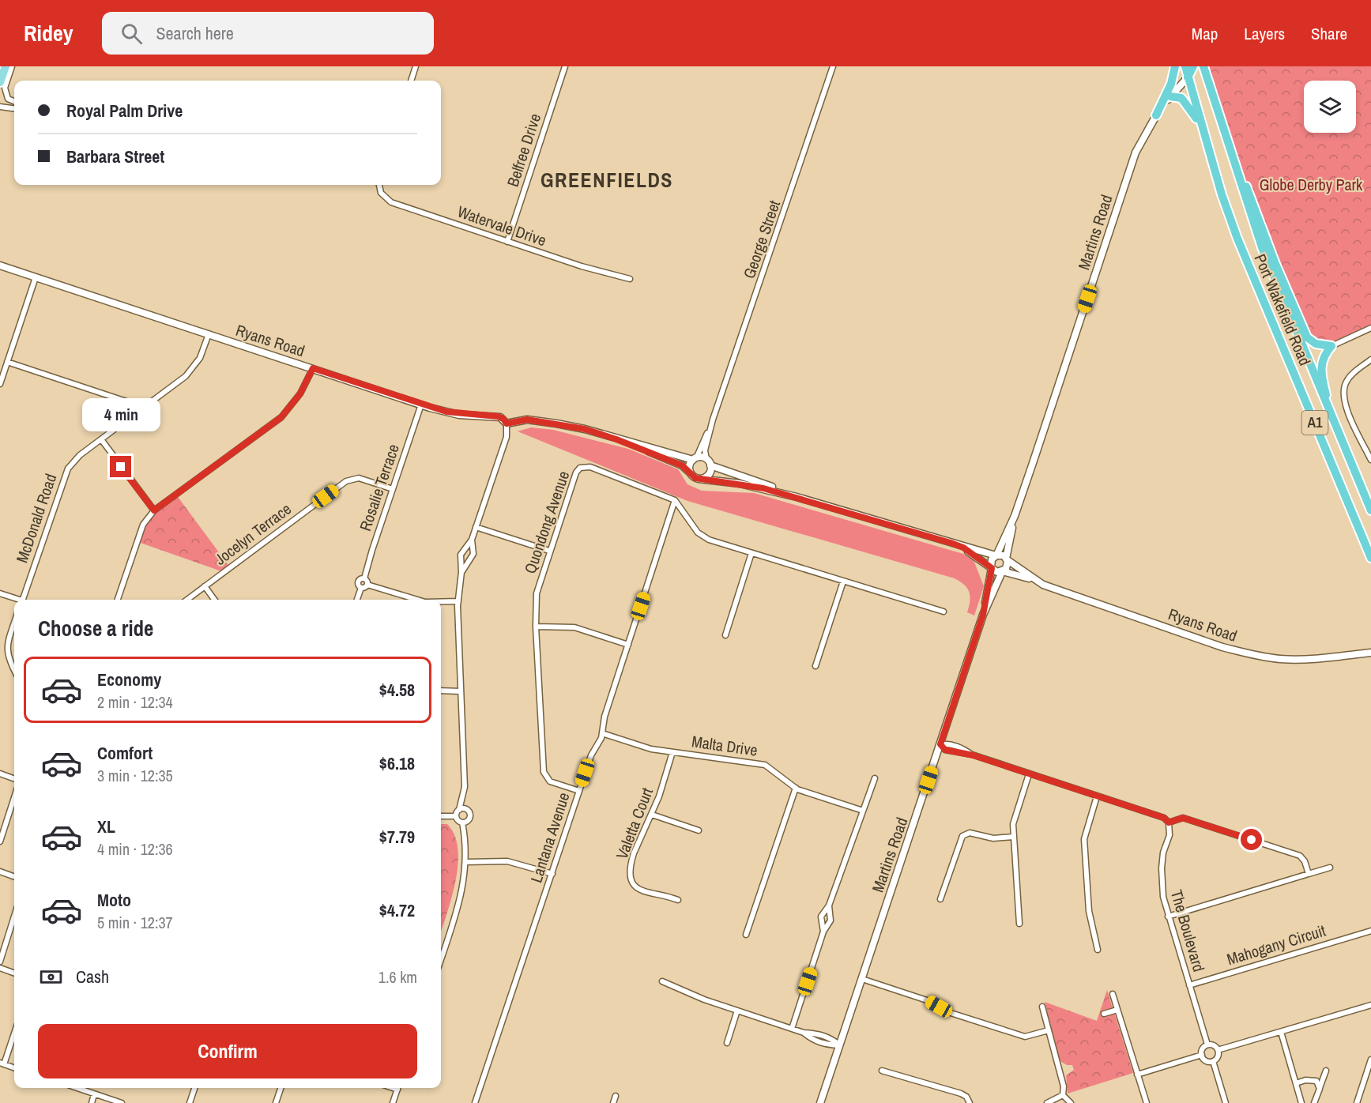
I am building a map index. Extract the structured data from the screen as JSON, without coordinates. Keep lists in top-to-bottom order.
{
  "streets": {
    "highway": ["Port Wakefield Road", "A1"],
    "street": [
      "Belfree Drive",
      "Watervale Drive",
      "Martins Road",
      "George Street",
      "Ryans Road",
      "Rosalie Terrace",
      "McDonald Road",
      "Quondong Avenue",
      "Jocelyn Terrace",
      "Malta Drive",
      "Valetta Court",
      "Lantana Avenue",
      "The Boulevard",
      "Mahogany Circuit"
    ]
  },
  "crossings": [
    ["Belfree Drive", "Watervale Drive"],
    ["Martins Road", "Port Wakefield Road"],
    ["Martins Road", "Ryans Road"],
    ["George Street", "Ryans Road"],
    ["Ryans Road", "Rosalie Terrace"],
    ["Ryans Road", "McDonald Road"],
    ["Rosalie Terrace", "Jocelyn Terrace"],
    ["Quondong Avenue", "Lantana Avenue"],
    ["Malta Drive", "Valetta Court"],
    ["Malta Drive", "Lantana Avenue"],
    ["The Boulevard", "Mahogany Circuit"]
  ],
  "districts": ["GREENFIELDS"],
  "parks": ["Globe Derby Park"],
  "page": {
    "header": "Ridey",
    "search": "Search here",
    "nav": ["Map", "Layers", "Share"],
    "banner": ["Royal Palm Drive", "Barbara Street"],
    "bubble": "4 min",
    "heading": "Choose a ride",
    "list": [
      {
        "name": "Economy",
        "note": "2 min · 12:34",
        "value": "$4.58"
      },
      {
        "name": "Comfort",
        "note": "3 min · 12:35",
        "value": "$6.18"
      },
      {
        "name": "XL",
        "note": "4 min · 12:36",
        "value": "$7.79"
      },
      {
        "name": "Moto",
        "note": "5 min · 12:37",
        "value": "$4.72"
      }
    ],
    "pay": ["Cash", "1.6 km"],
    "buttons": "Confirm"
  }
}
